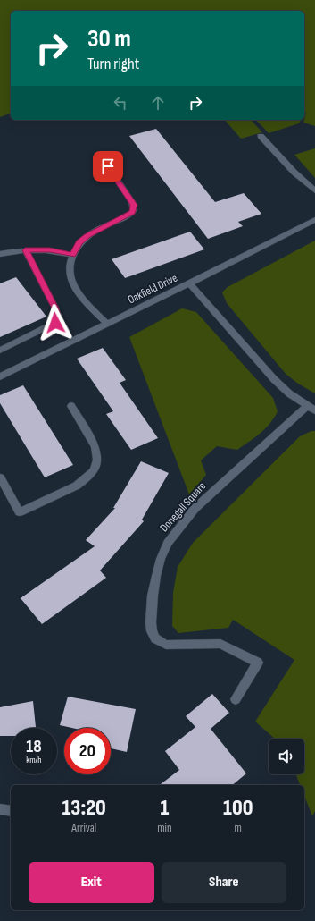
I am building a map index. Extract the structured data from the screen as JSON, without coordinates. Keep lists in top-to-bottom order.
{
  "streets": {
    "street": ["Oakfield Drive", "Donegall Square"]
  },
  "crossings": [
    ["Oakfield Drive", "Donegall Square"]
  ],
  "page": {
    "turn": ["30 m", "Turn right"],
    "speed": "18 km/h",
    "limit": "20",
    "eta": [
      "13:20",
      "Arrival",
      "1",
      "min",
      "100",
      "m"
    ],
    "buttons": ["Exit", "Share"]
  }
}
